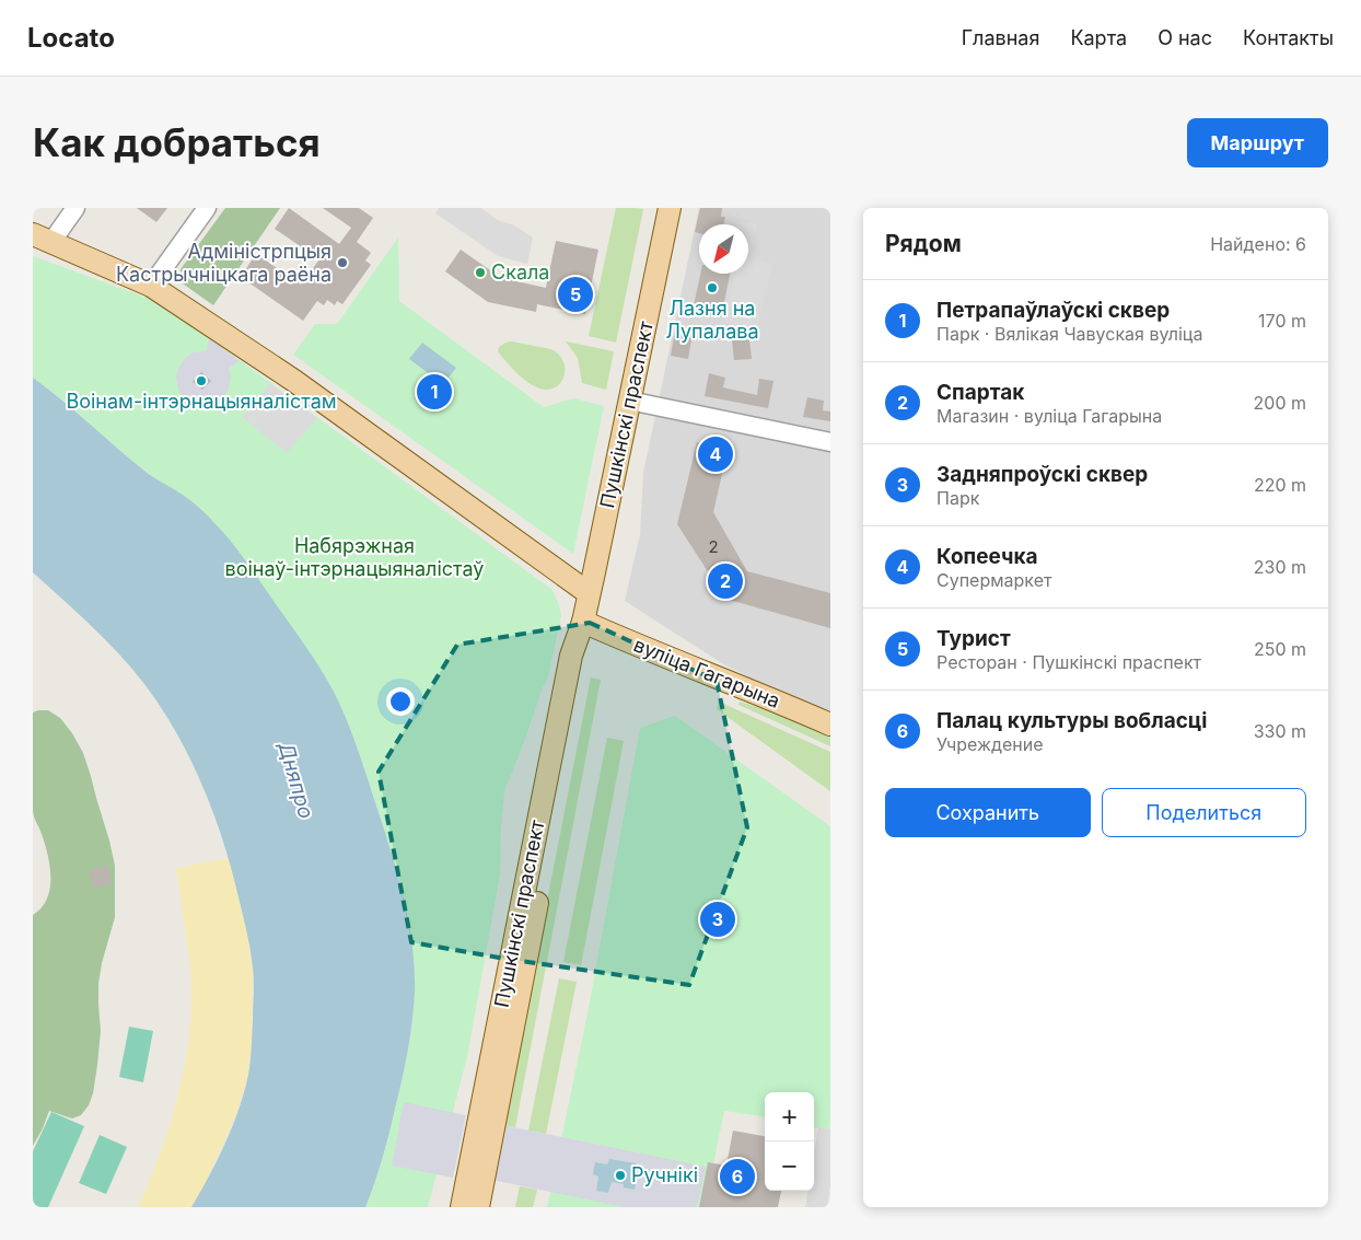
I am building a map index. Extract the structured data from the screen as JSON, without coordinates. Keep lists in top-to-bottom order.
{
  "streets": {
    "main road": ["Пушкінскі праспект", "вуліца Гагарына"]
  },
  "crossings": [
    ["Пушкінскі праспект", "вуліца Гагарына"]
  ],
  "water": ["Дняпро"],
  "parks": ["Набярэжная воінаў-інтэрнацыяналістаў"],
  "places": [
    "Адміністрпцыя Кастрычніцкага раёна",
    "Скала",
    "Лазня на Лупалава",
    "Воінам-інтэрнацыяналістам",
    "Ручнікі"
  ],
  "house_numbers": ["2"],
  "north": "bottom left",
  "page": {
    "header": "Locato",
    "nav": [
      "Главная",
      "Карта",
      "О нас",
      "Контакты"
    ],
    "buttons": [
      "Маршрут",
      ["Сохранить", "Поделиться"]
    ],
    "title": "Как добраться",
    "heading": ["Рядом", "Найдено: 6"],
    "pins": [
      "5",
      "1",
      "4",
      "2",
      "3",
      "6"
    ],
    "list": [
      {
        "mark": "1",
        "name": "Петрапаўлаўскі сквер",
        "note": "Парк · Вялікая Чавуская вуліца",
        "value": "170 m"
      },
      {
        "mark": "2",
        "name": "Спартак",
        "note": "Магазин · вуліца Гагарына",
        "value": "200 m"
      },
      {
        "mark": "3",
        "name": "Задняпроўскі сквер",
        "note": "Парк",
        "value": "220 m"
      },
      {
        "mark": "4",
        "name": "Копеечка",
        "note": "Супермаркет",
        "value": "230 m"
      },
      {
        "mark": "5",
        "name": "Турист",
        "note": "Ресторан · Пушкінскі праспект",
        "value": "250 m"
      },
      {
        "mark": "6",
        "name": "Палац культуры вобласці",
        "note": "Учреждение",
        "value": "330 m"
      }
    ],
    "map_buttons": ["+", "−"]
  }
}
